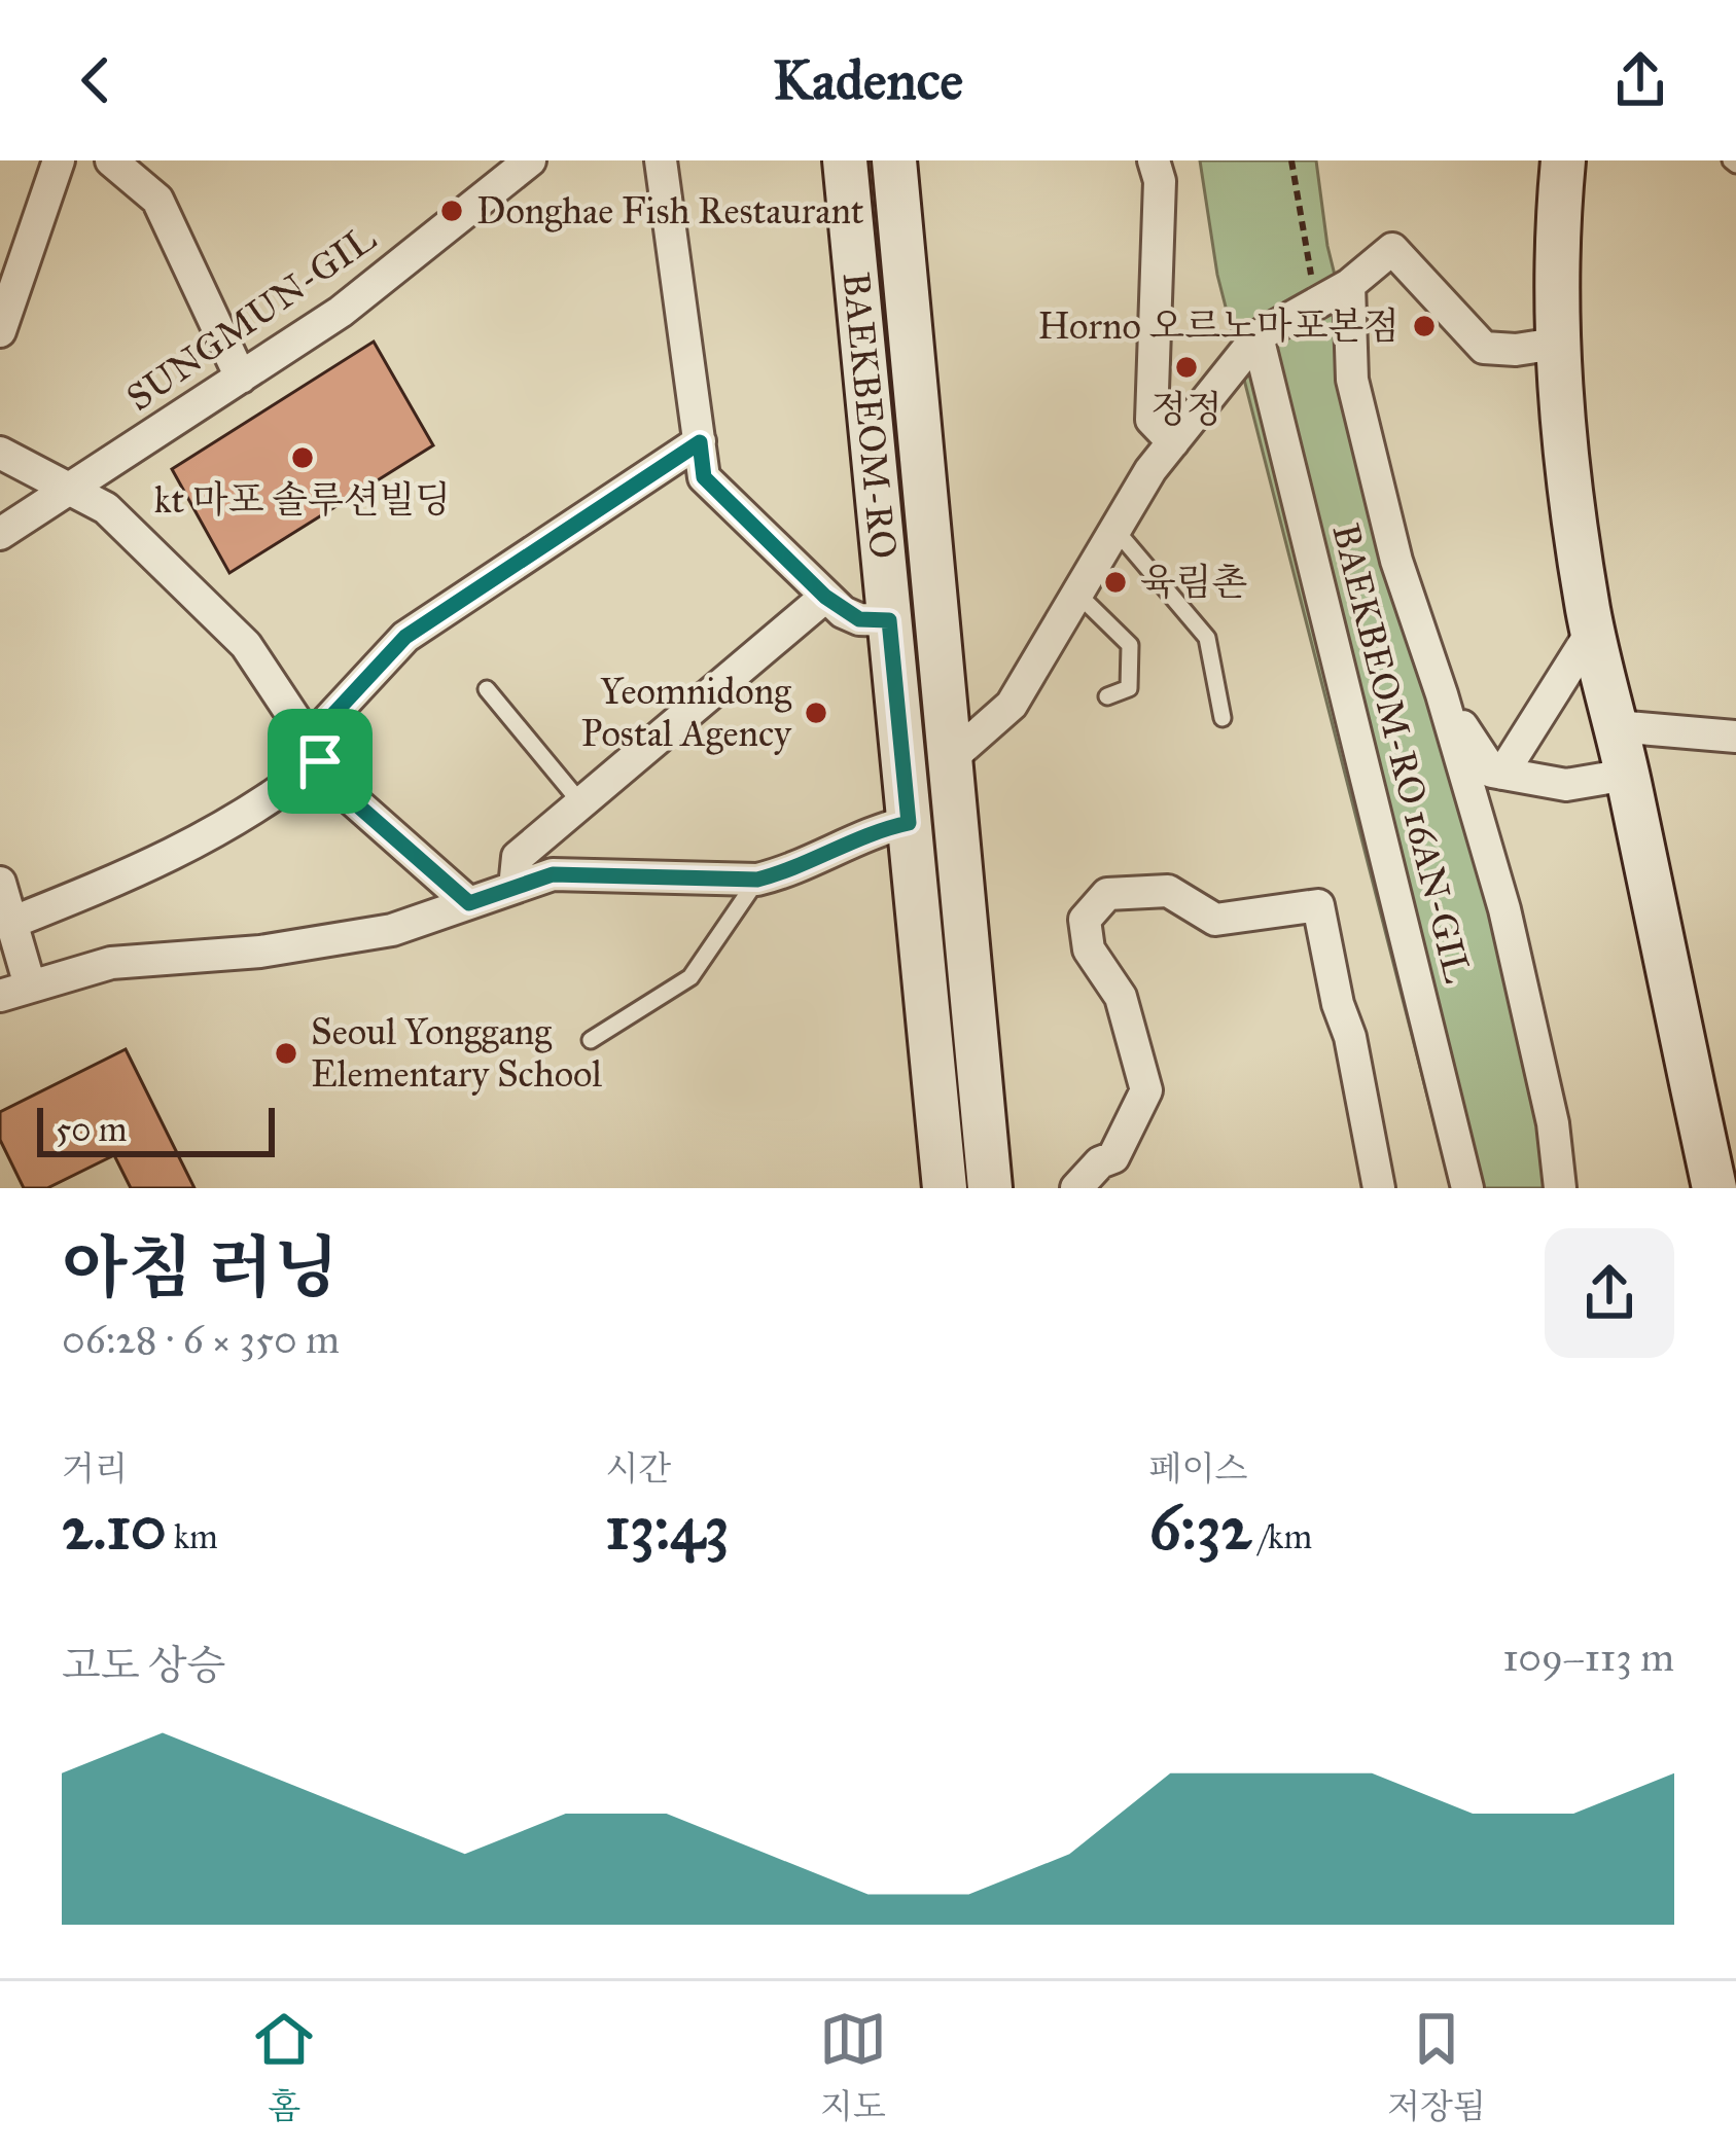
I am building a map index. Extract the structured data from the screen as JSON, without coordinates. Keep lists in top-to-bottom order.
{
  "streets": {
    "main road": ["BAEKBEOM-RO"],
    "street": ["SUNGMUN-GIL", "BAEKBEOM-RO 16AN-GIL"]
  },
  "places": [
    "Donghae Fish Restaurant",
    "Horno 오르노마포본점",
    "정정",
    "kt 마포 솔루션빌딩",
    "육림촌",
    "Yeomnidong Postal Agency",
    "Seoul Yonggang Elementary School"
  ],
  "scale_bar": "50 m",
  "page": {
    "header": "Kadence",
    "scale": "50 m",
    "heading": ["아침 러닝", "06:28 · 6 × 350 m"],
    "stats": [
      ["거리", "2.10 km"],
      ["시간", "13:43"],
      ["페이스", "6:32 /km"]
    ],
    "chart": ["고도 상승", "109–113 m"],
    "tabs": ["홈", "지도", "저장됨"]
  }
}
